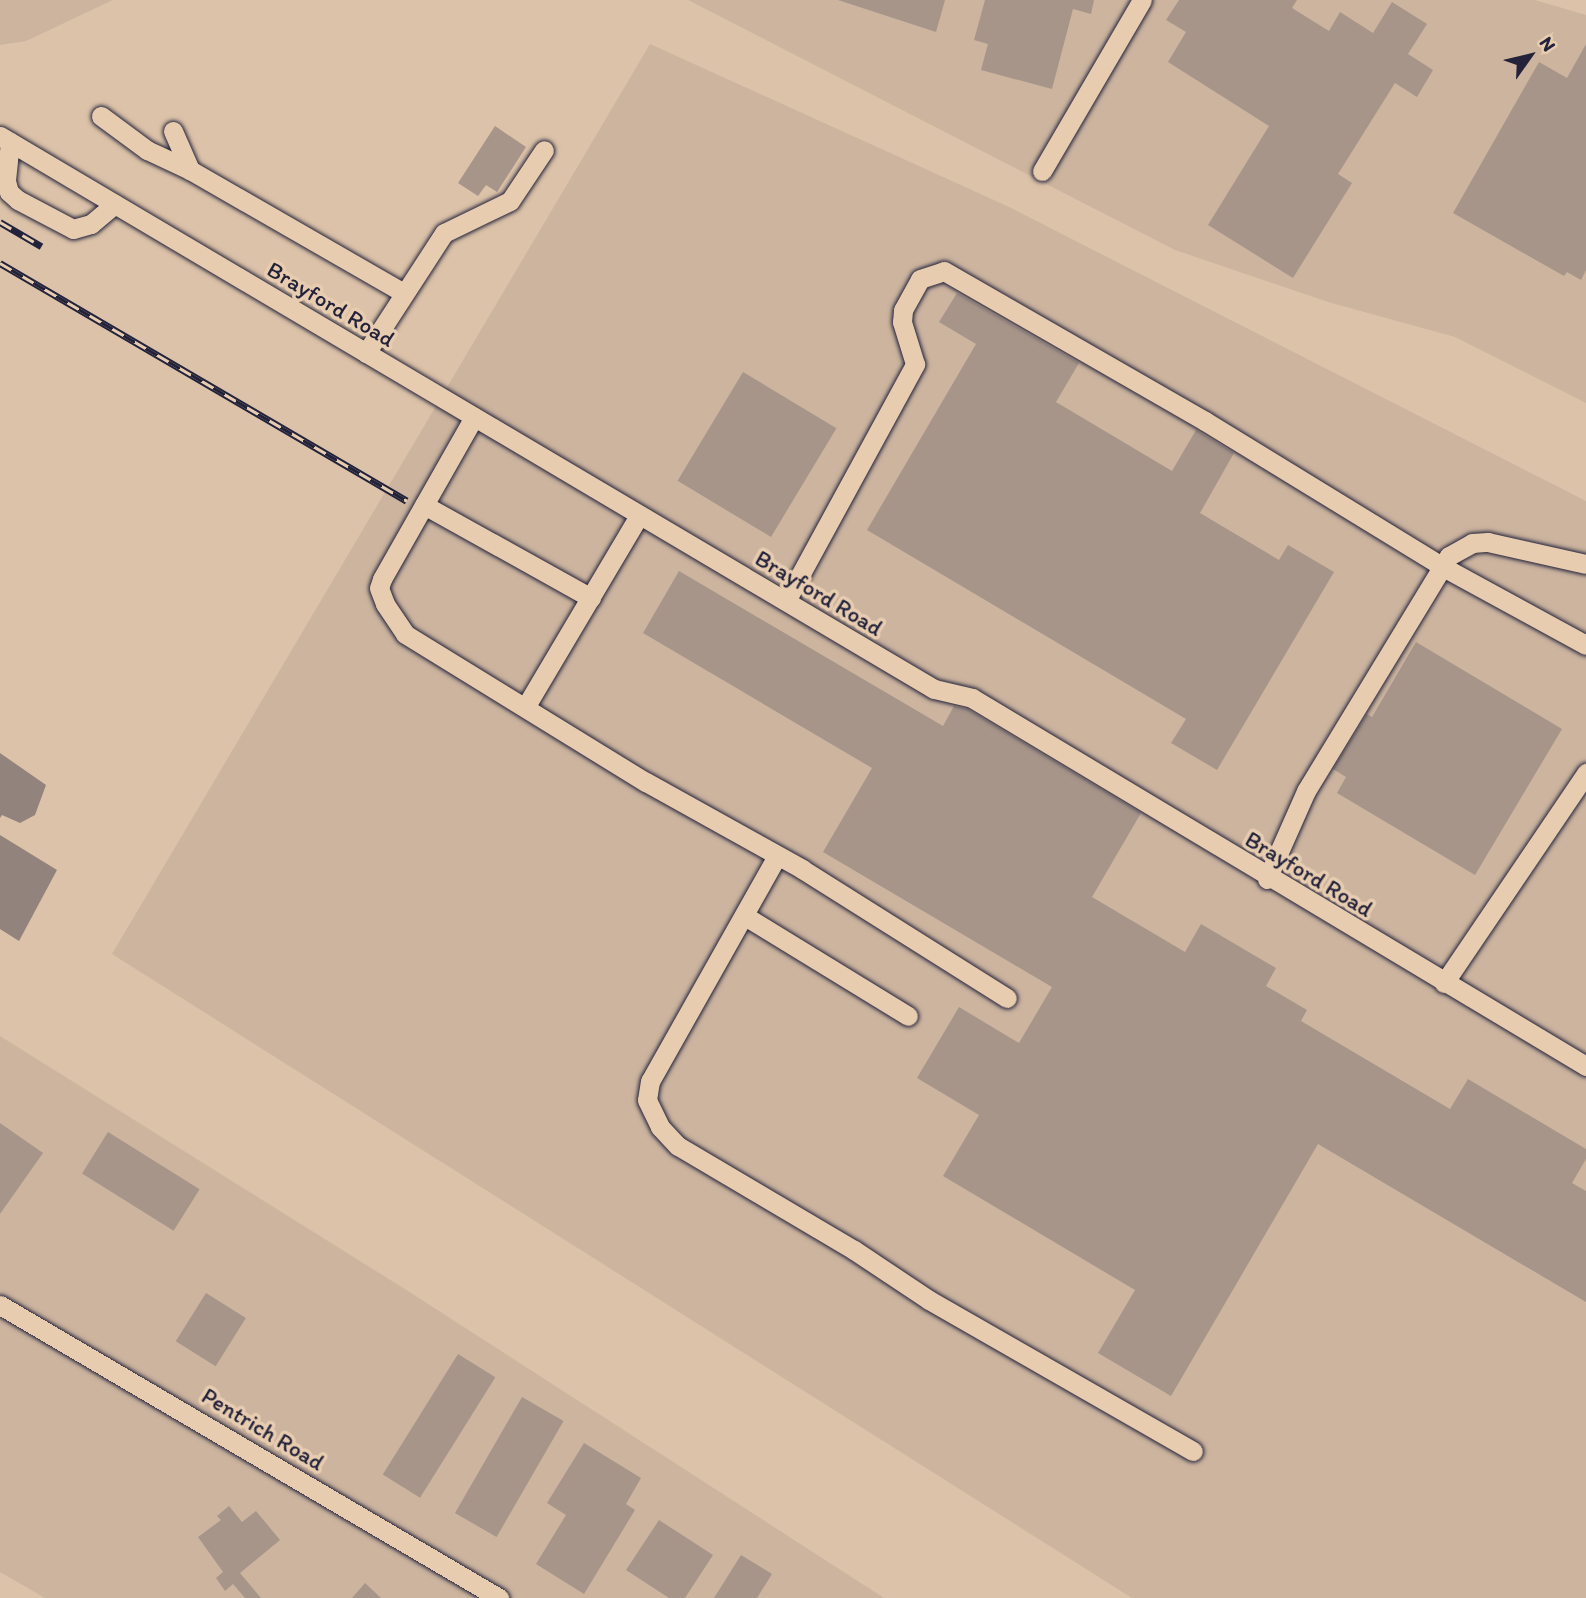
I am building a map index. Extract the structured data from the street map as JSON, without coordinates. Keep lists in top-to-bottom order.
{
  "streets": {
    "lane": ["Brayford Road", "Pentrich Road"]
  },
  "north": "top right"
}
